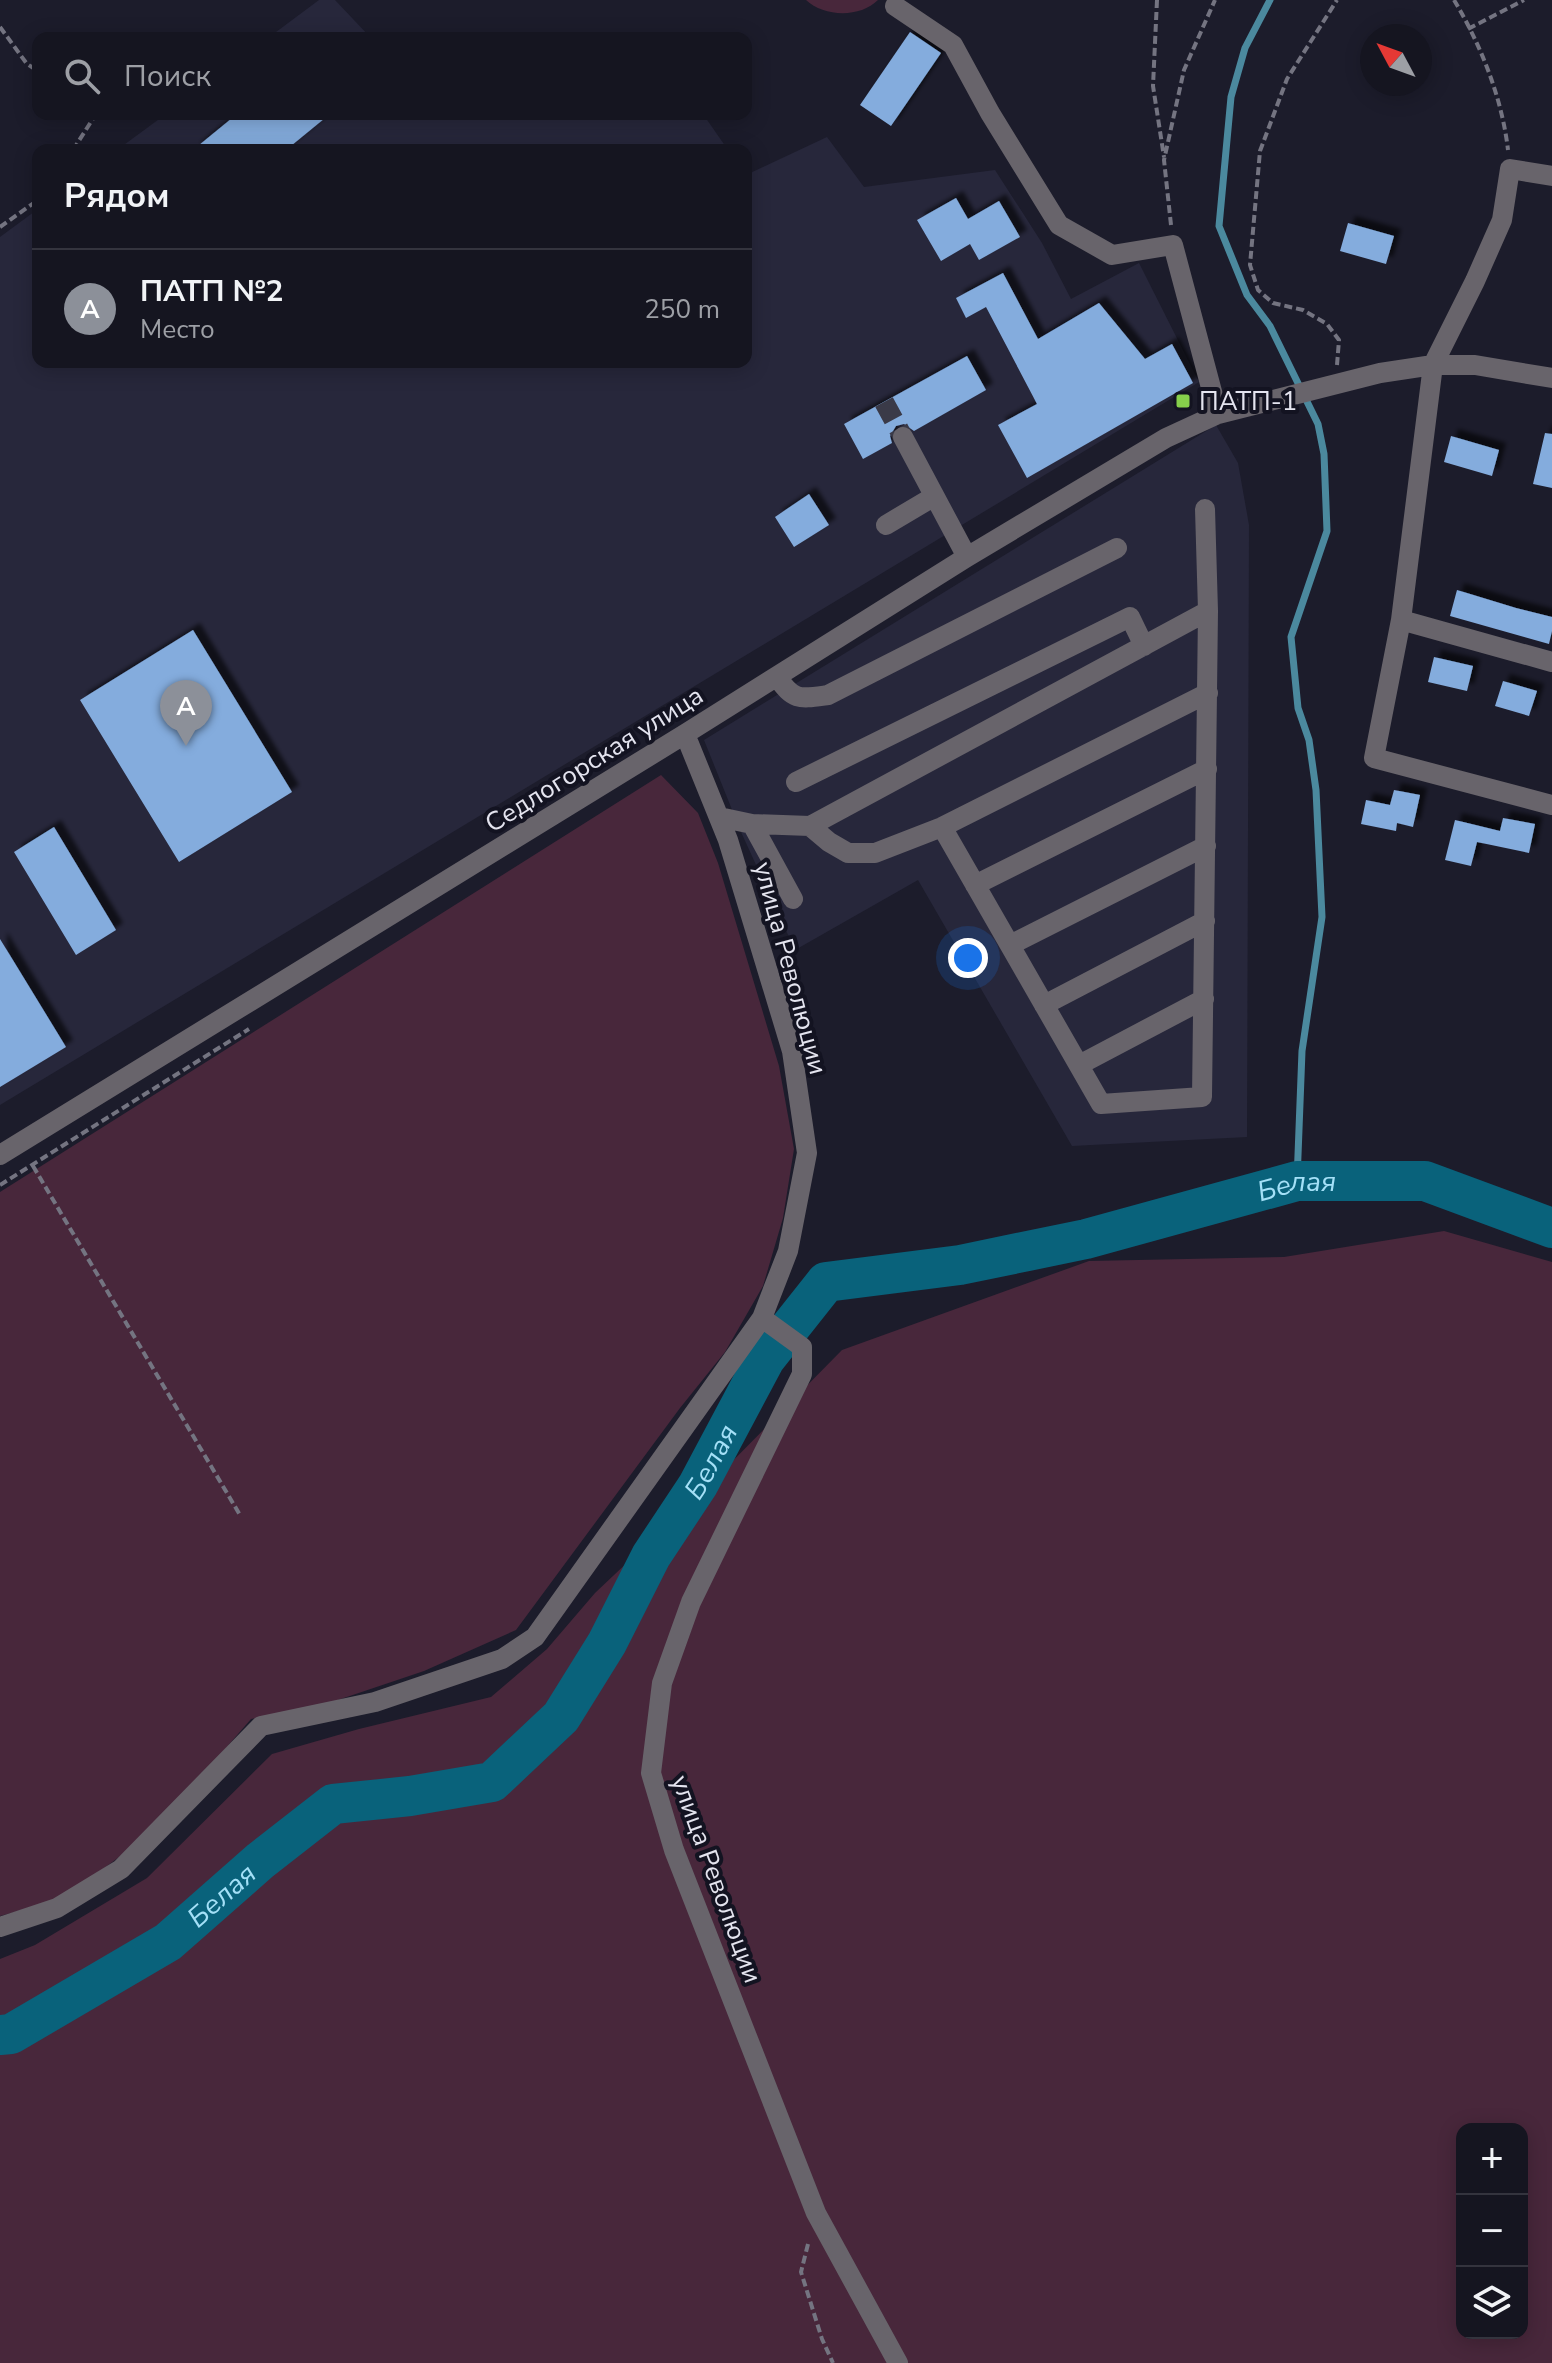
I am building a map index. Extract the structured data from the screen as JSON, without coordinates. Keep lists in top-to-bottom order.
{
  "streets": {
    "street": ["Седлогорская улица", "улица Революции"]
  },
  "crossings": [
    ["Седлогорская улица", "улица Революции"]
  ],
  "water": ["Белая"],
  "places": {
    "transit": ["ПАТП-1"]
  },
  "north": "top left",
  "page": {
    "search": "Поиск",
    "heading": "Рядом",
    "list": [
      {
        "mark": "A",
        "name": "ПАТП №2",
        "note": "Место",
        "value": "250 m"
      }
    ],
    "pins": "A",
    "map_buttons": ["+", "−"]
  }
}
